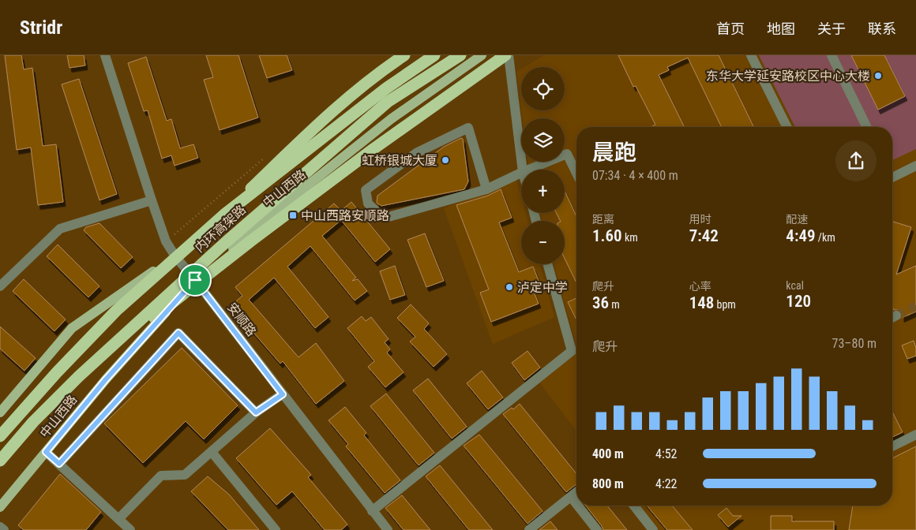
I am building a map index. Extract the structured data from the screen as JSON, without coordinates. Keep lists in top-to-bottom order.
{
  "streets": {
    "highway": ["内环高架路"],
    "main road": ["中山西路"],
    "street": ["安顺路"]
  },
  "crossings": [
    ["中山西路", "内环高架路"],
    ["中山西路", "安顺路"]
  ],
  "places": {
    "other": ["东华大学延安路校区中心大楼", "虹桥银城大厦", "泸定中学"],
    "transit": ["中山西路安顺路"]
  },
  "page": {
    "header": "Stridr",
    "nav": [
      "首页",
      "地图",
      "关于",
      "联系"
    ],
    "map_buttons": ["+", "−"],
    "heading": ["晨跑", "07:34 · 4 × 400 m"],
    "stats": [
      ["距离", "1.60 km"],
      ["用时", "7:42"],
      ["配速", "4:49 /km"],
      ["爬升", "36 m"],
      ["心率", "148 bpm"],
      ["kcal", "120"]
    ],
    "chart": ["爬升", "73–80 m"],
    "list": [
      {
        "name": "400 m",
        "note": "4:52"
      },
      {
        "name": "800 m",
        "note": "4:22"
      }
    ]
  }
}
